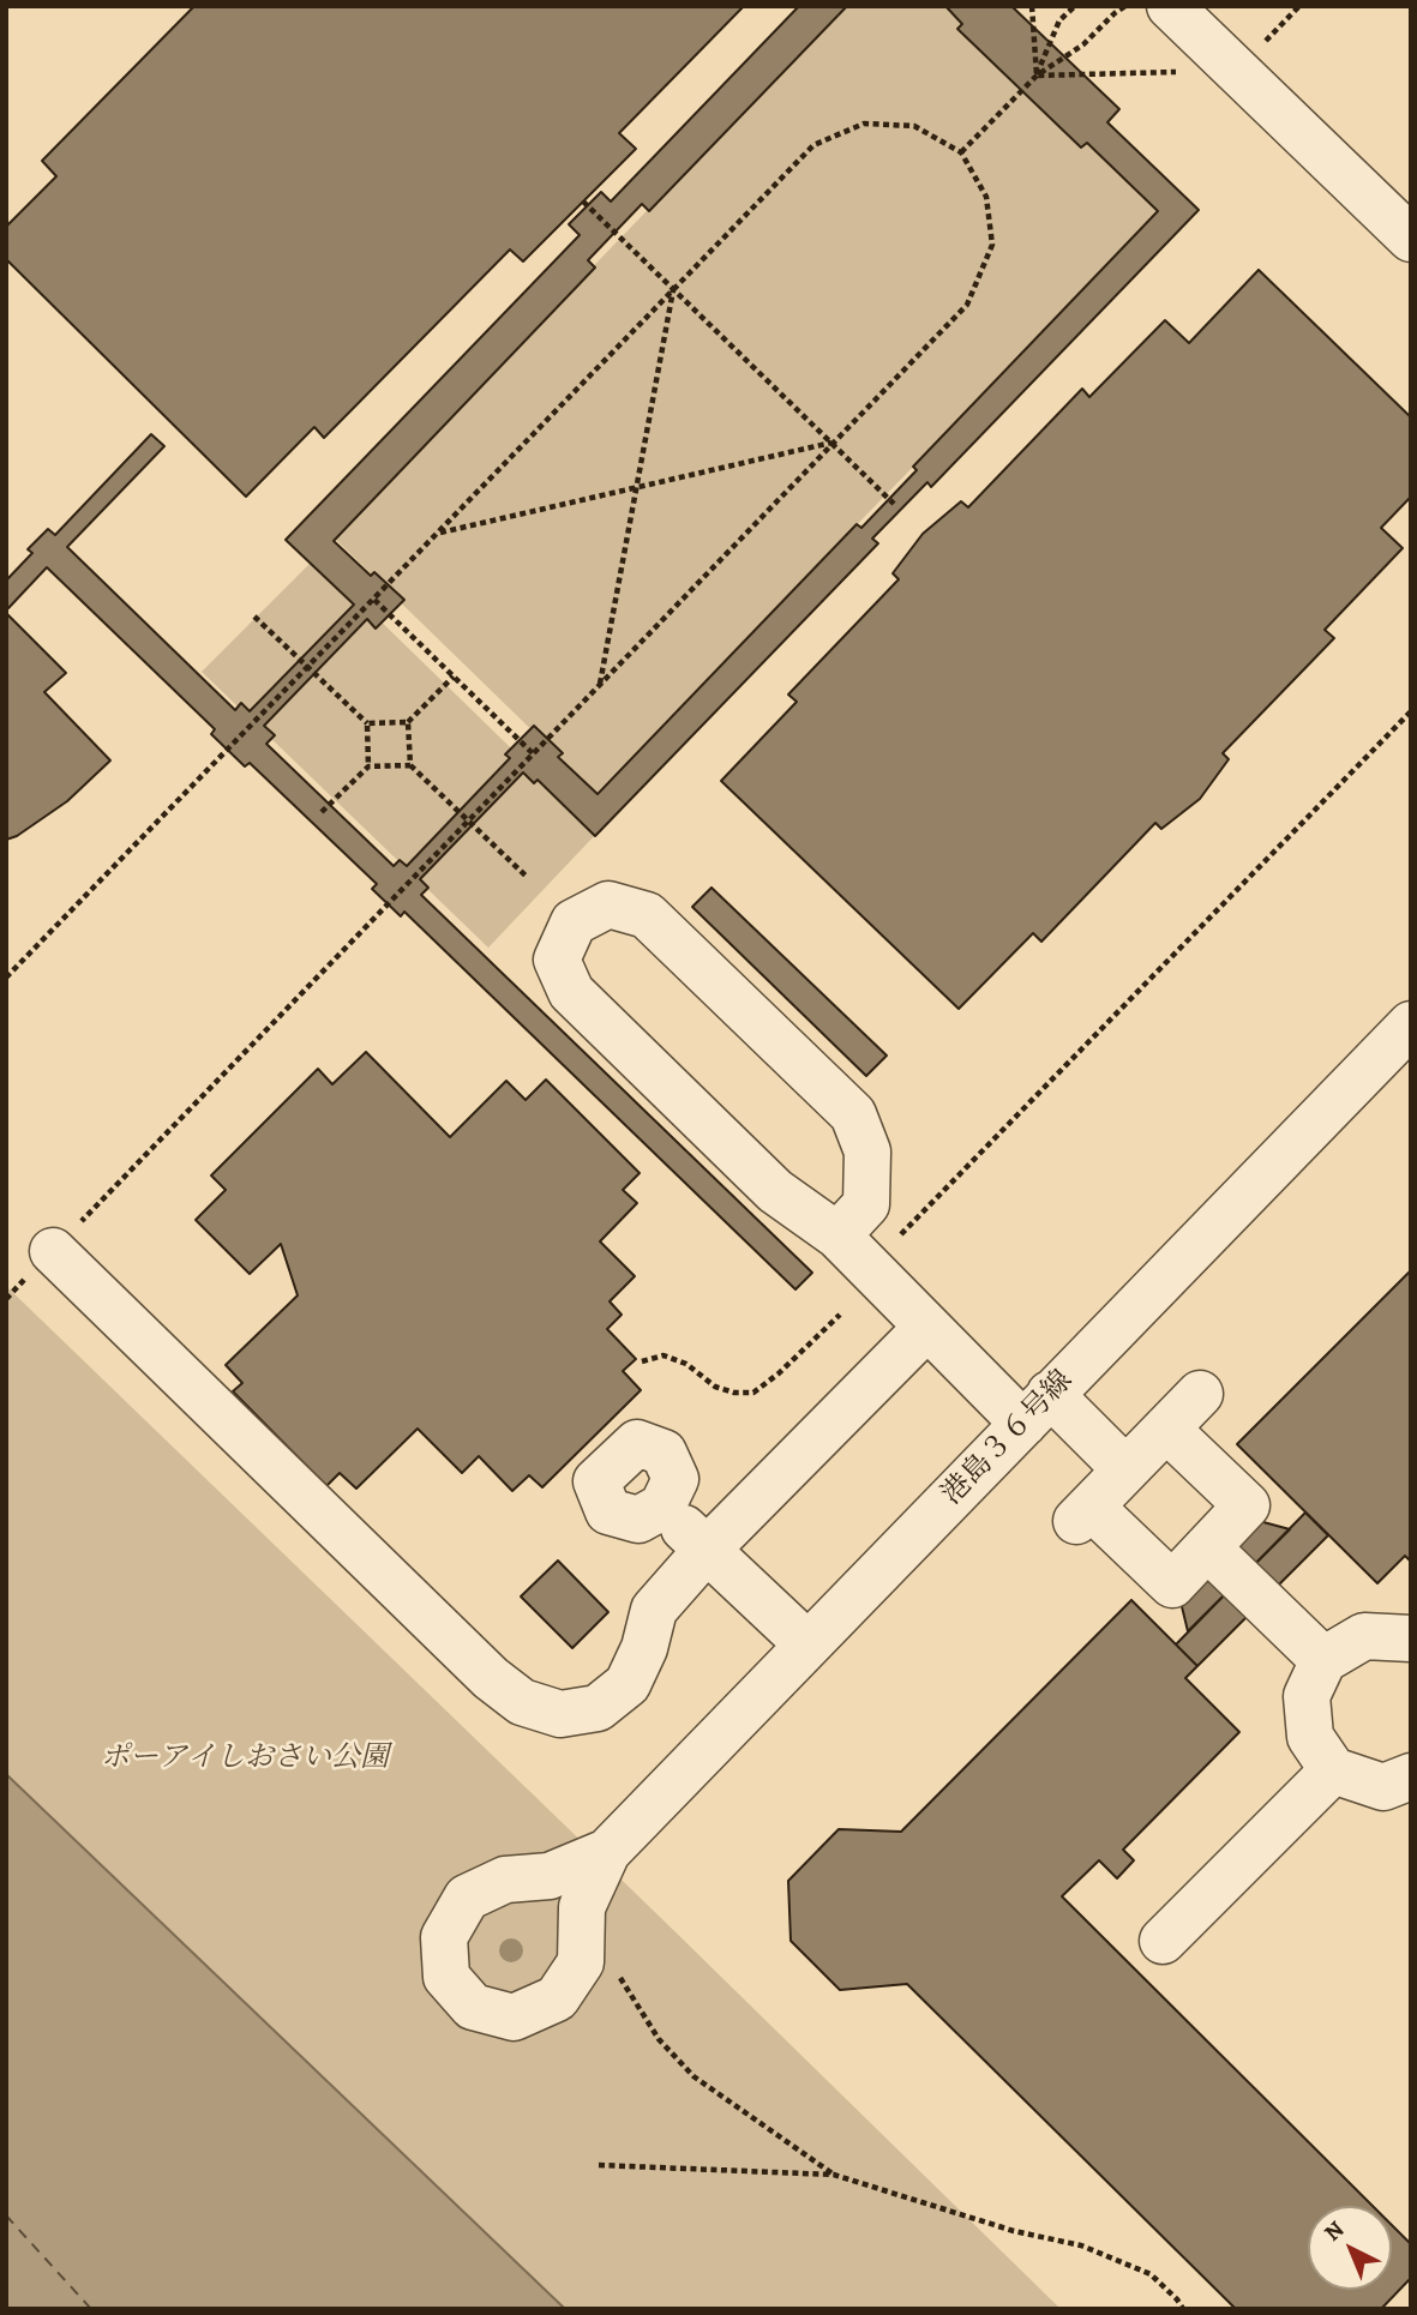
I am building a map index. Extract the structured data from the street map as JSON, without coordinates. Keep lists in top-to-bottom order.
{
  "streets": {
    "street": ["港島３６号線"]
  },
  "parks": ["ポーアイしおさい公園"],
  "north": "top left"
}
